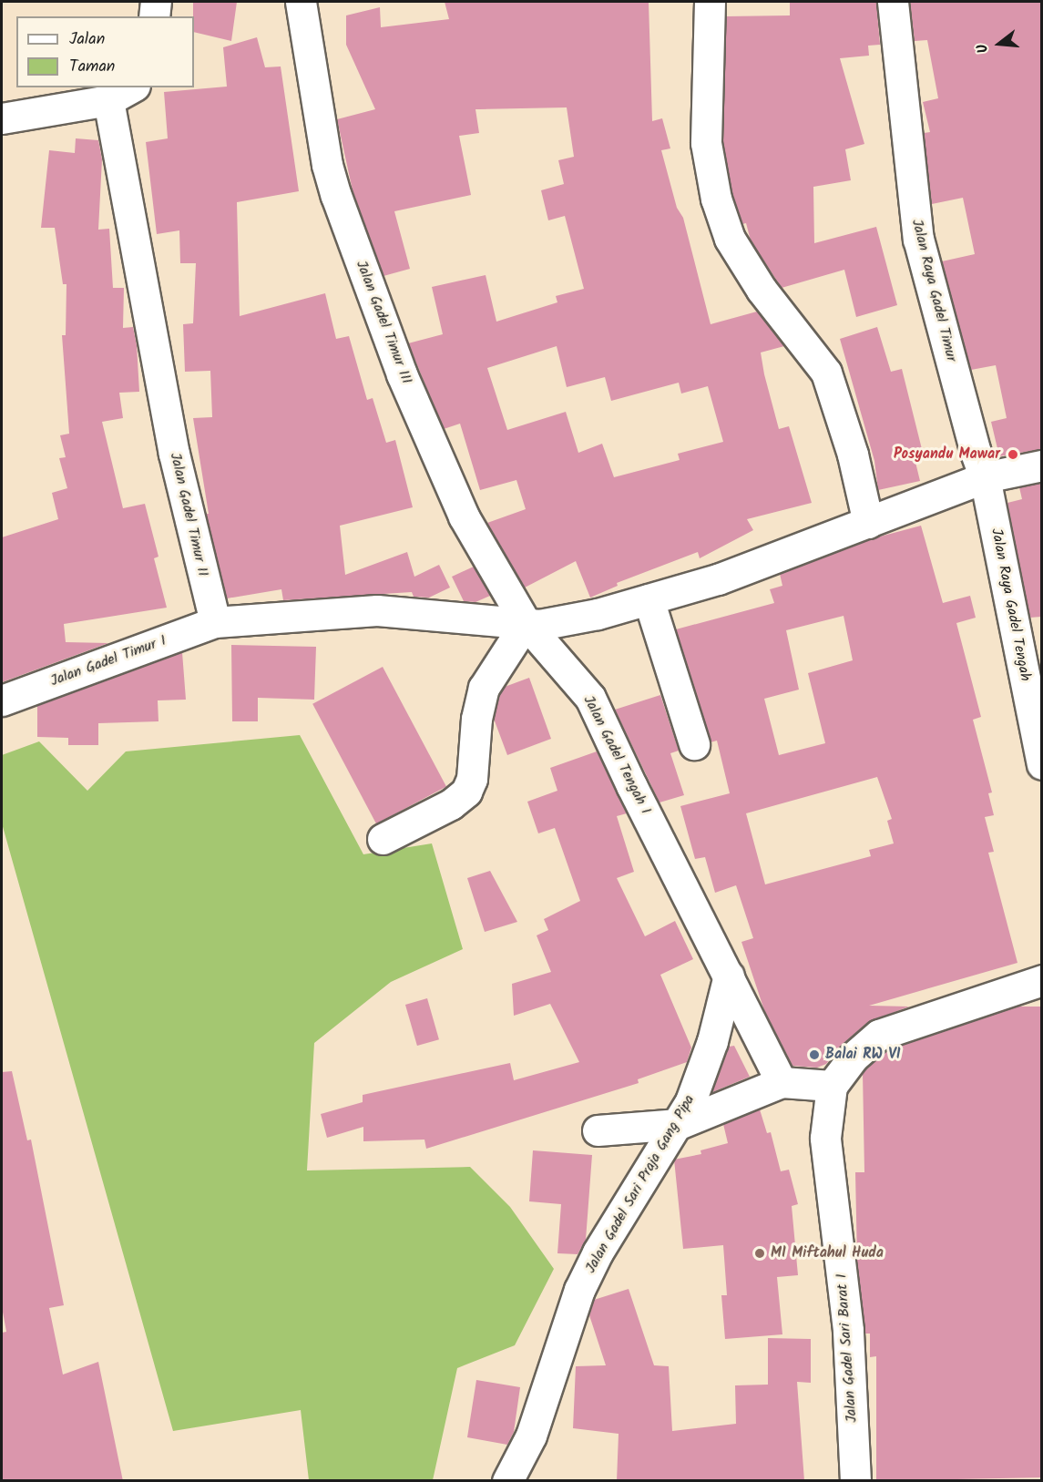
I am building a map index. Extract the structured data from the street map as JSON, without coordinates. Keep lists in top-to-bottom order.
{
  "streets": {
    "street": [
      "Jalan Raya Gadel Timur",
      "Jalan Gadel Timur III",
      "Jalan Gadel Timur II",
      "Jalan Raya Gadel Tengah",
      "Jalan Gadel Timur I",
      "Jalan Gadel Tengah I",
      "Jalan Gadel Sari Praja Gang Pipa",
      "Jalan Gadel Sari Barat I"
    ]
  },
  "crossings": [
    ["Jalan Raya Gadel Timur", "Jalan Raya Gadel Tengah"],
    ["Jalan Gadel Timur III", "Jalan Gadel Tengah I"],
    ["Jalan Gadel Timur II", "Jalan Gadel Timur I"],
    ["Jalan Gadel Tengah I", "Jalan Gadel Sari Praja Gang Pipa"]
  ],
  "places": ["Posyandu Mawar", "Balai RW VI", "MI Miftahul Huda"],
  "legend": ["Jalan", "Taman"],
  "north": "left"
}
